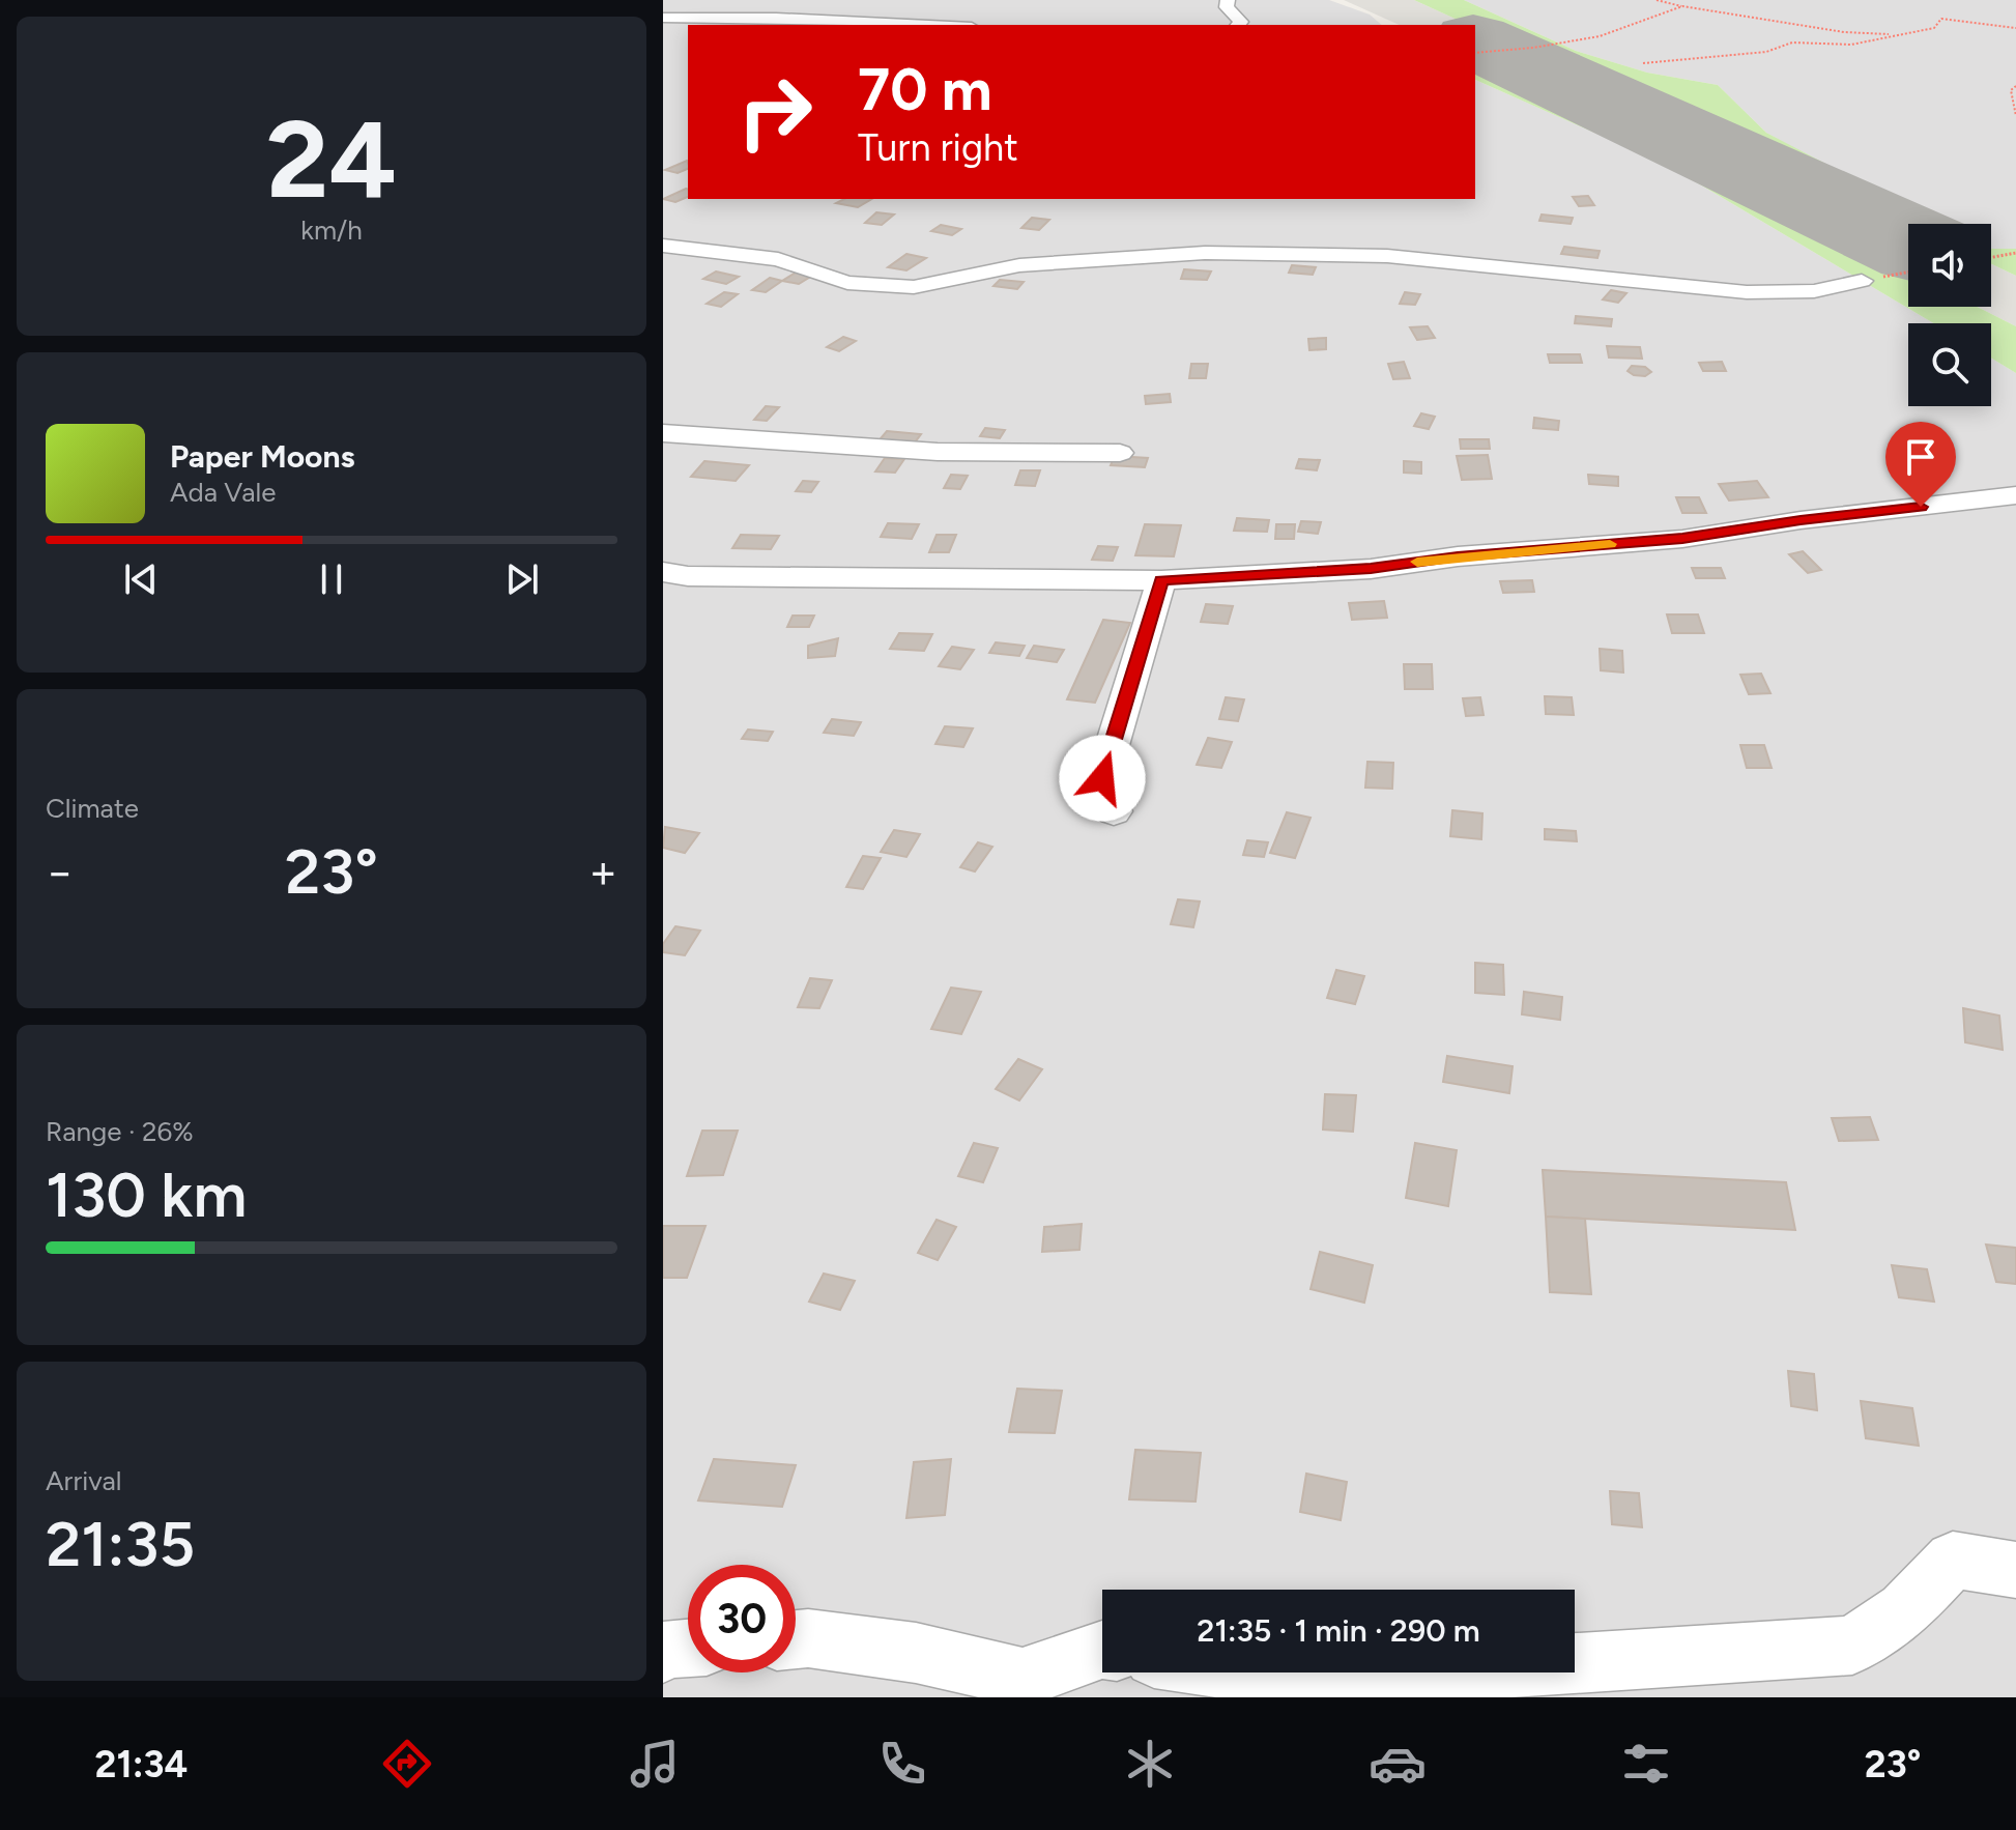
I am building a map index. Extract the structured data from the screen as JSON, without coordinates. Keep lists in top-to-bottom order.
{
  "page": {
    "tile": [
      ["24", "km/h"],
      "Climate",
      ["Range · 26%", "130 km"],
      ["Arrival", "21:35"]
    ],
    "turn": ["70 m", "Turn right"],
    "song": ["Paper Moons", "Ada Vale"],
    "heat": ["−", "23°", "+"],
    "limit": "30",
    "trip": "21:35 · 1 min · 290 m",
    "tabs": ["21:34", "23°"]
  }
}
